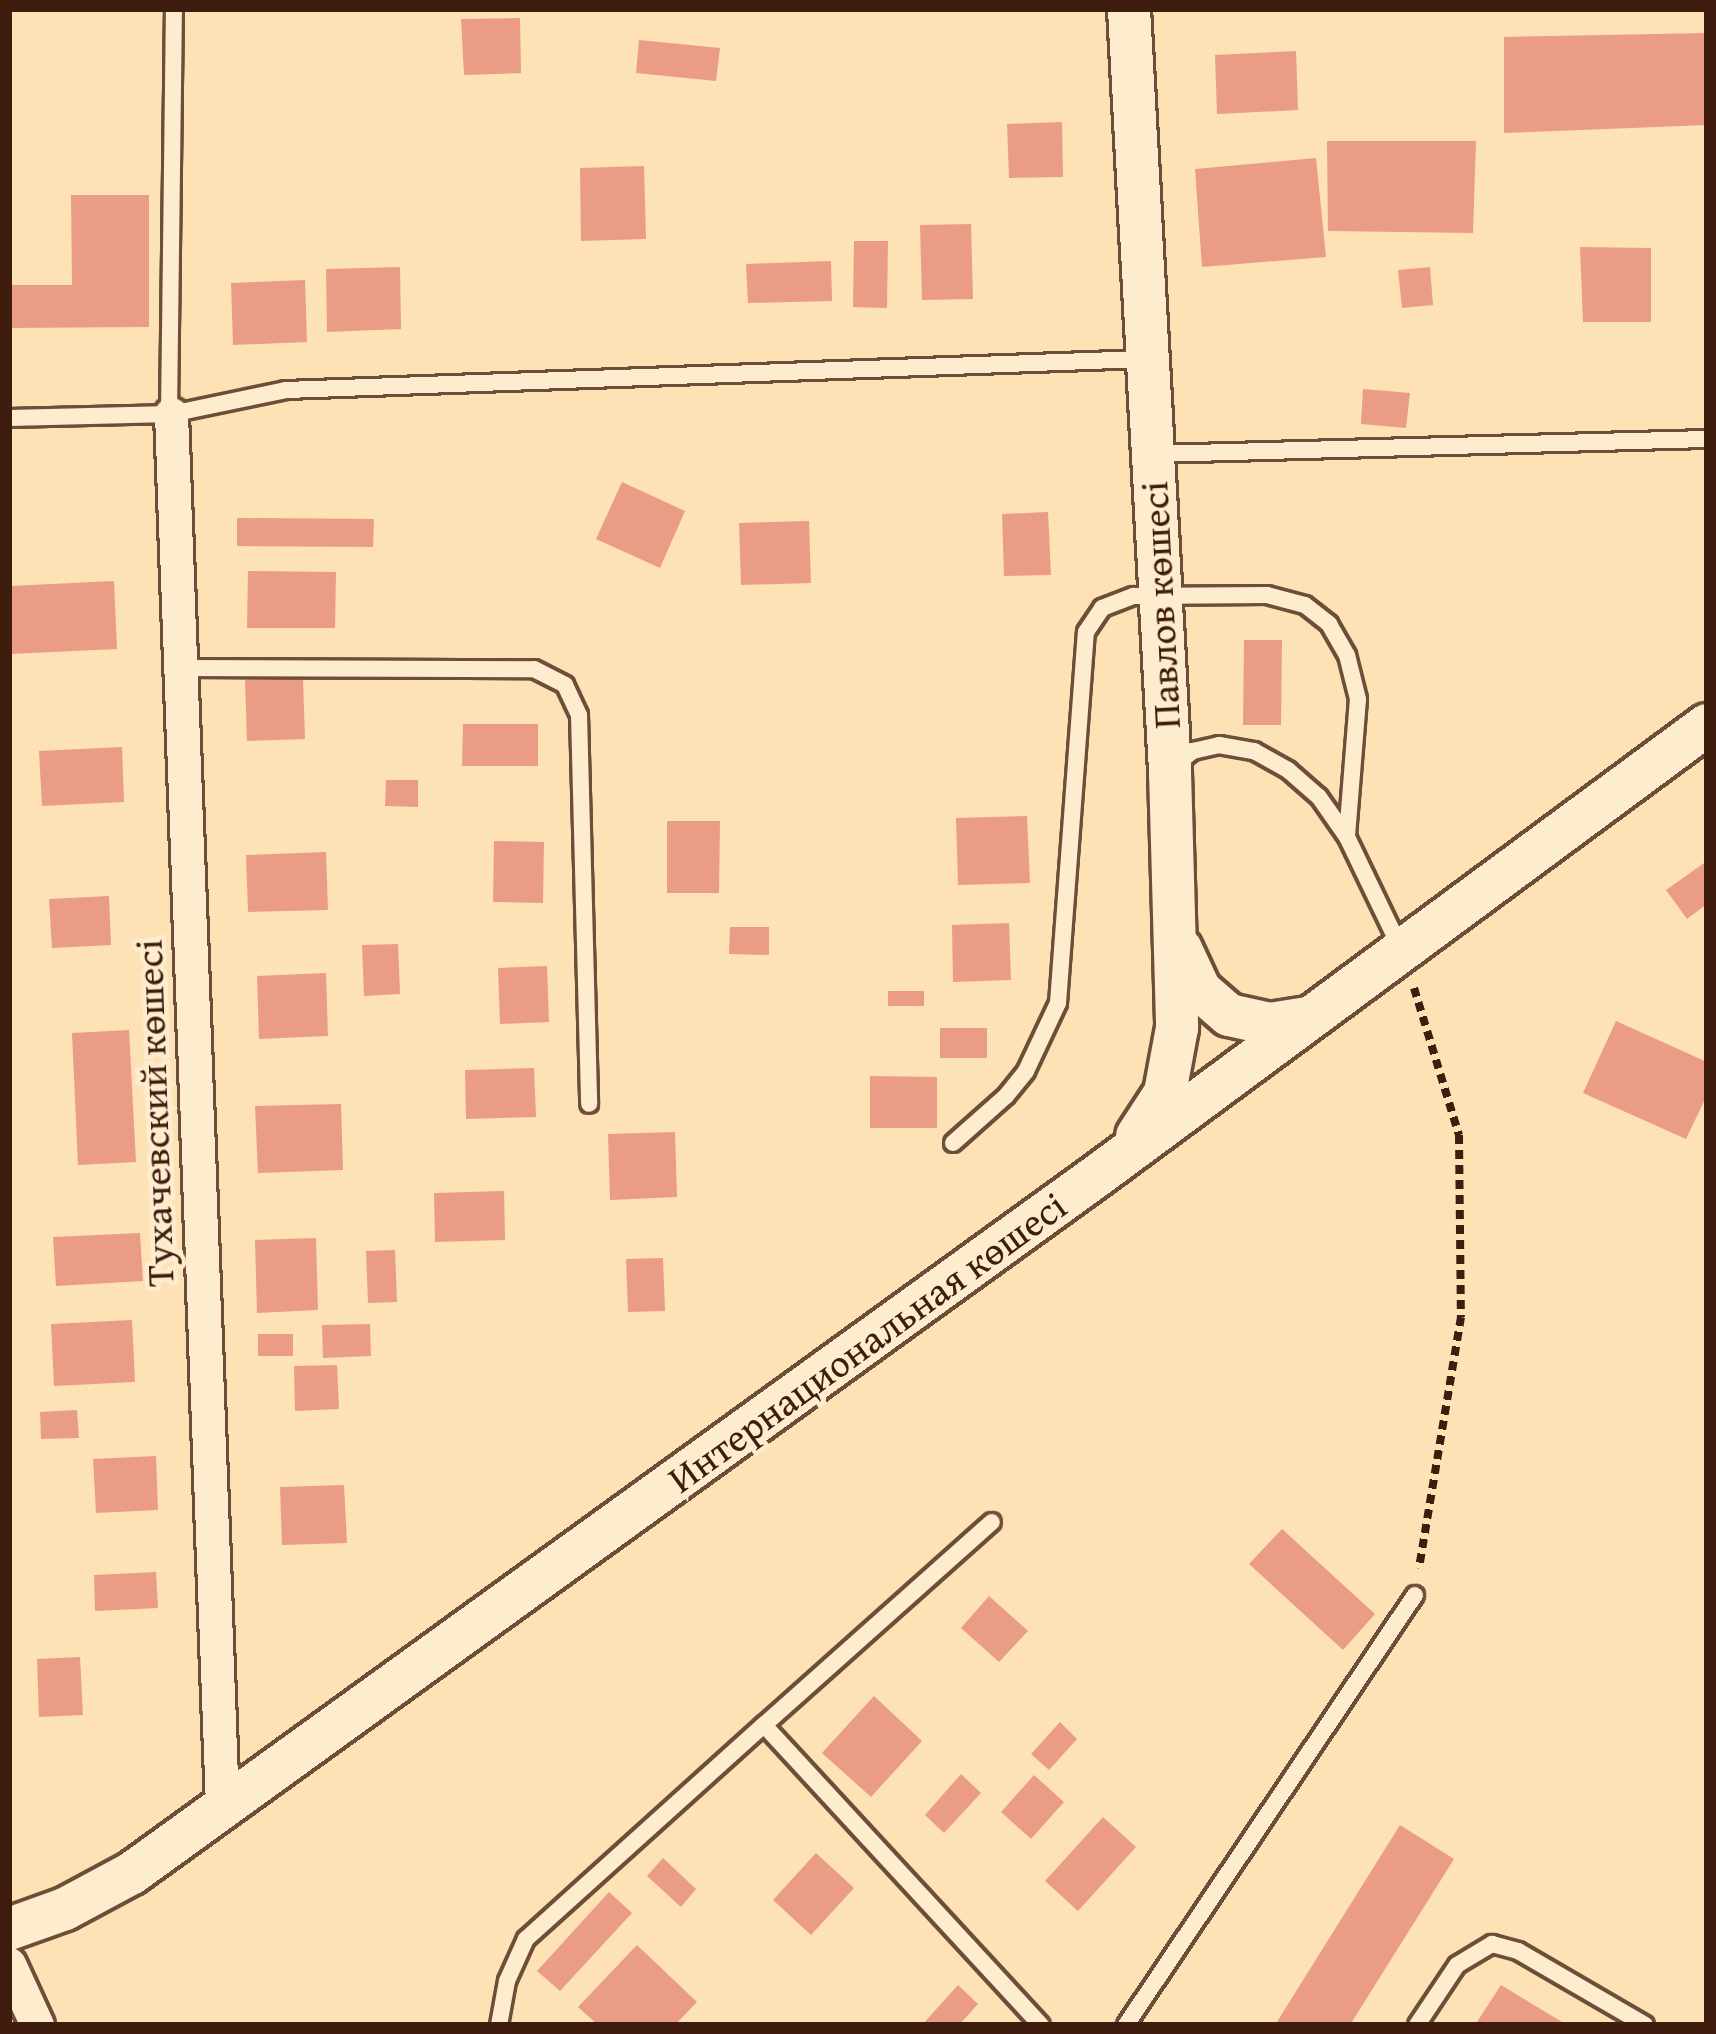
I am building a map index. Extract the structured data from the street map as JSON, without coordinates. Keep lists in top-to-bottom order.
{
  "streets": {
    "street": ["Павлов көшесі", "Тухачевский көшесі", "Интернациональная көшесі"]
  },
  "crossings": [
    ["Павлов көшесі", "Интернациональная көшесі"],
    ["Тухачевский көшесі", "Интернациональная көшесі"]
  ]
}
